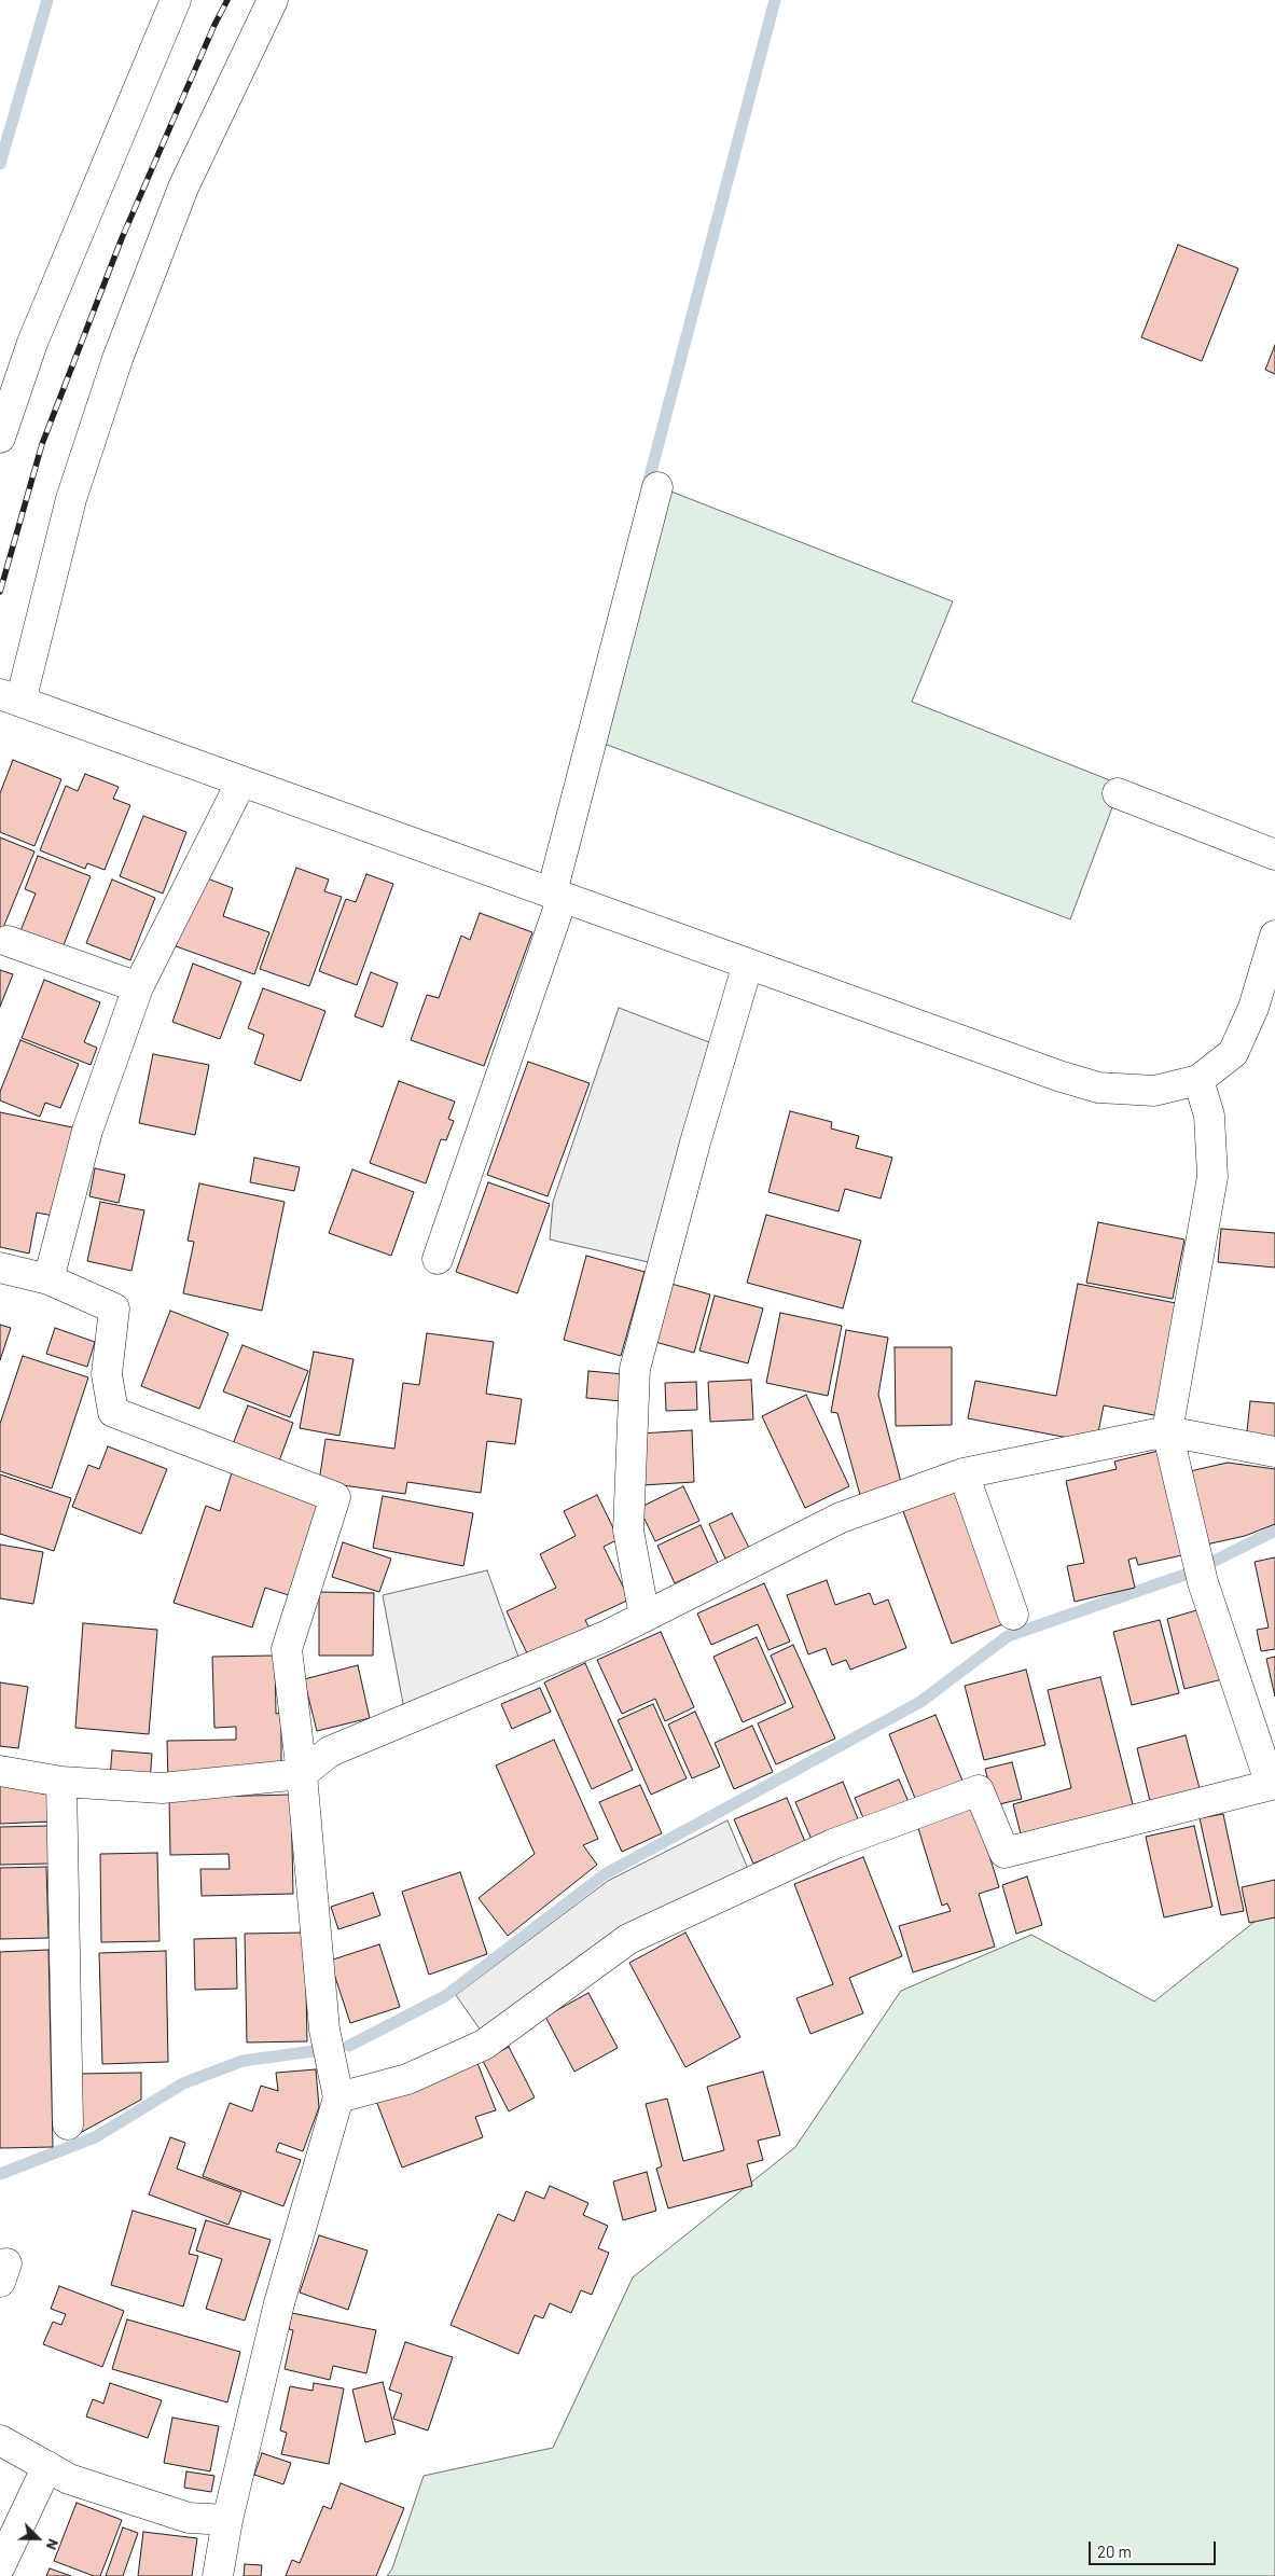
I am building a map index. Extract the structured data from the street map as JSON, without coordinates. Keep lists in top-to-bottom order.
{
  "scale_bar": "20 m",
  "north": "bottom right"
}
